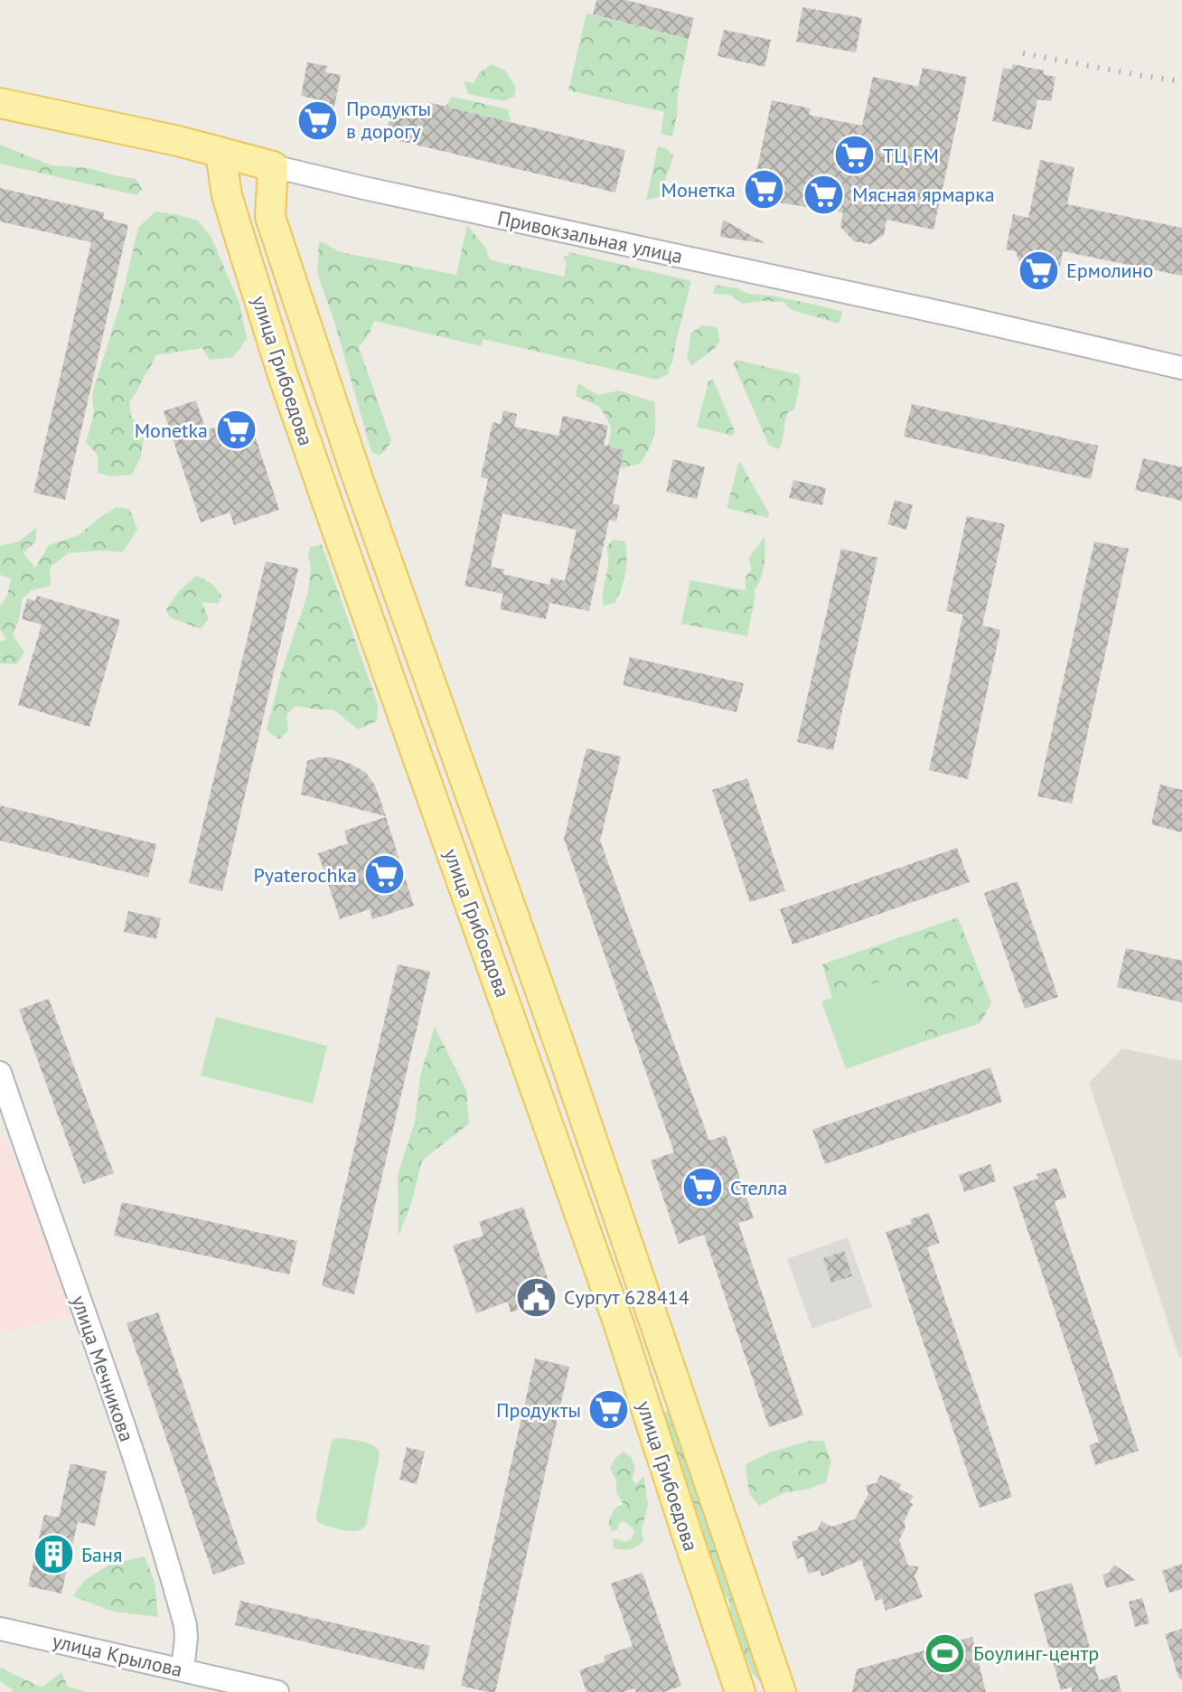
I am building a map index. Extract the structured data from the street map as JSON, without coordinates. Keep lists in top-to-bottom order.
{
  "streets": {
    "main road": ["Привокзальная улица", "улица Грибоедова"],
    "street": ["улица Мечникова", "улица Крылова"]
  },
  "crossings": [
    ["Привокзальная улица", "улица Грибоедова"],
    ["улица Мечникова", "улица Крылова"]
  ],
  "places": {
    "supermarket": [
      "Продукты в дорогу",
      "ТЦ FM",
      "Монетка",
      "Мясная ярмарка",
      "Ермолино",
      "Monetka",
      "Pyaterochka",
      "Стелла",
      "Продукты"
    ],
    "public building": ["Сургут 628414"],
    "building": ["Баня"],
    "sports": ["Боулинг-центр"]
  }
}
